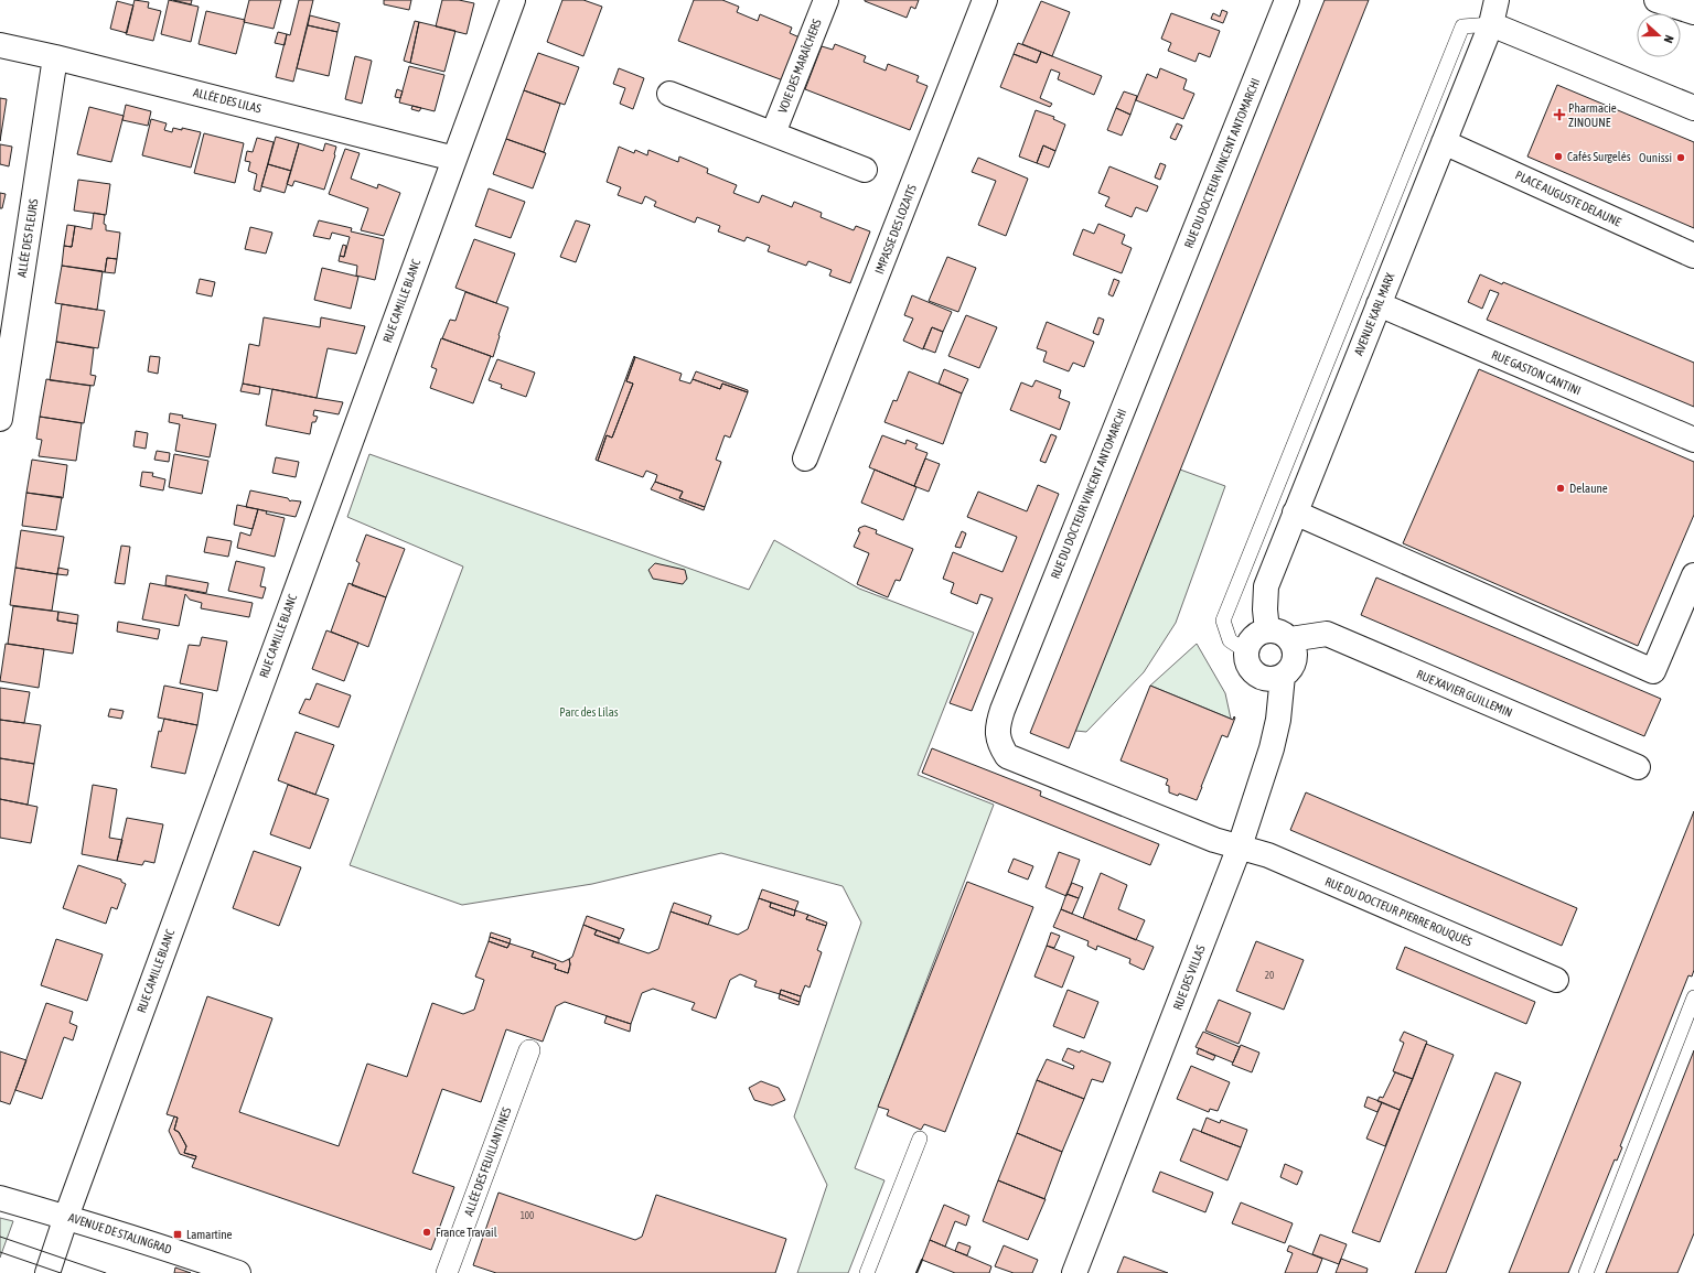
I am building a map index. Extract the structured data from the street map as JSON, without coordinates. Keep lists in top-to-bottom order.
{
  "streets": {
    "street": [
      "VOIE DES MARAÎCHERS",
      "ALLÉE DES LILAS",
      "RUE DU DOCTEUR VINCENT ANTOMARCHI",
      "PLACE AUGUSTE DELAUNE",
      "IMPASSE DES LOZAITS",
      "ALLÉE DES FLEURS",
      "RUE CAMILLE BLANC",
      "AVENUE KARL MARX",
      "RUE GASTON CANTINI",
      "RUE XAVIER GUILLEMIN",
      "RUE DU DOCTEUR PIERRE ROUQUÈS",
      "RUE DES VILLAS",
      "ALLÉE DES FEUILLANTINES",
      "AVENUE DE STALINGRAD"
    ]
  },
  "crossings": [
    ["ALLÉE DES LILAS", "ALLÉE DES FLEURS"],
    ["ALLÉE DES LILAS", "RUE CAMILLE BLANC"],
    ["RUE DU DOCTEUR VINCENT ANTOMARCHI", "RUE DU DOCTEUR PIERRE ROUQUÈS"],
    ["RUE DU DOCTEUR VINCENT ANTOMARCHI", "RUE DES VILLAS"],
    ["PLACE AUGUSTE DELAUNE", "AVENUE KARL MARX"],
    ["RUE CAMILLE BLANC", "AVENUE DE STALINGRAD"],
    ["AVENUE KARL MARX", "RUE GASTON CANTINI"],
    ["AVENUE KARL MARX", "RUE XAVIER GUILLEMIN"],
    ["AVENUE KARL MARX", "RUE DES VILLAS"],
    ["RUE XAVIER GUILLEMIN", "RUE DES VILLAS"],
    ["RUE DU DOCTEUR PIERRE ROUQUÈS", "RUE DES VILLAS"]
  ],
  "parks": ["Parc des Lilas"],
  "places": {
    "health": ["Pharmacie ZINOUNE"],
    "other": [
      "Cafés Surgelés",
      "Ounissi",
      "Delaune",
      "France Travail"
    ],
    "transit": ["Lamartine"]
  },
  "house_numbers": ["20", "100"],
  "north": "right"
}
